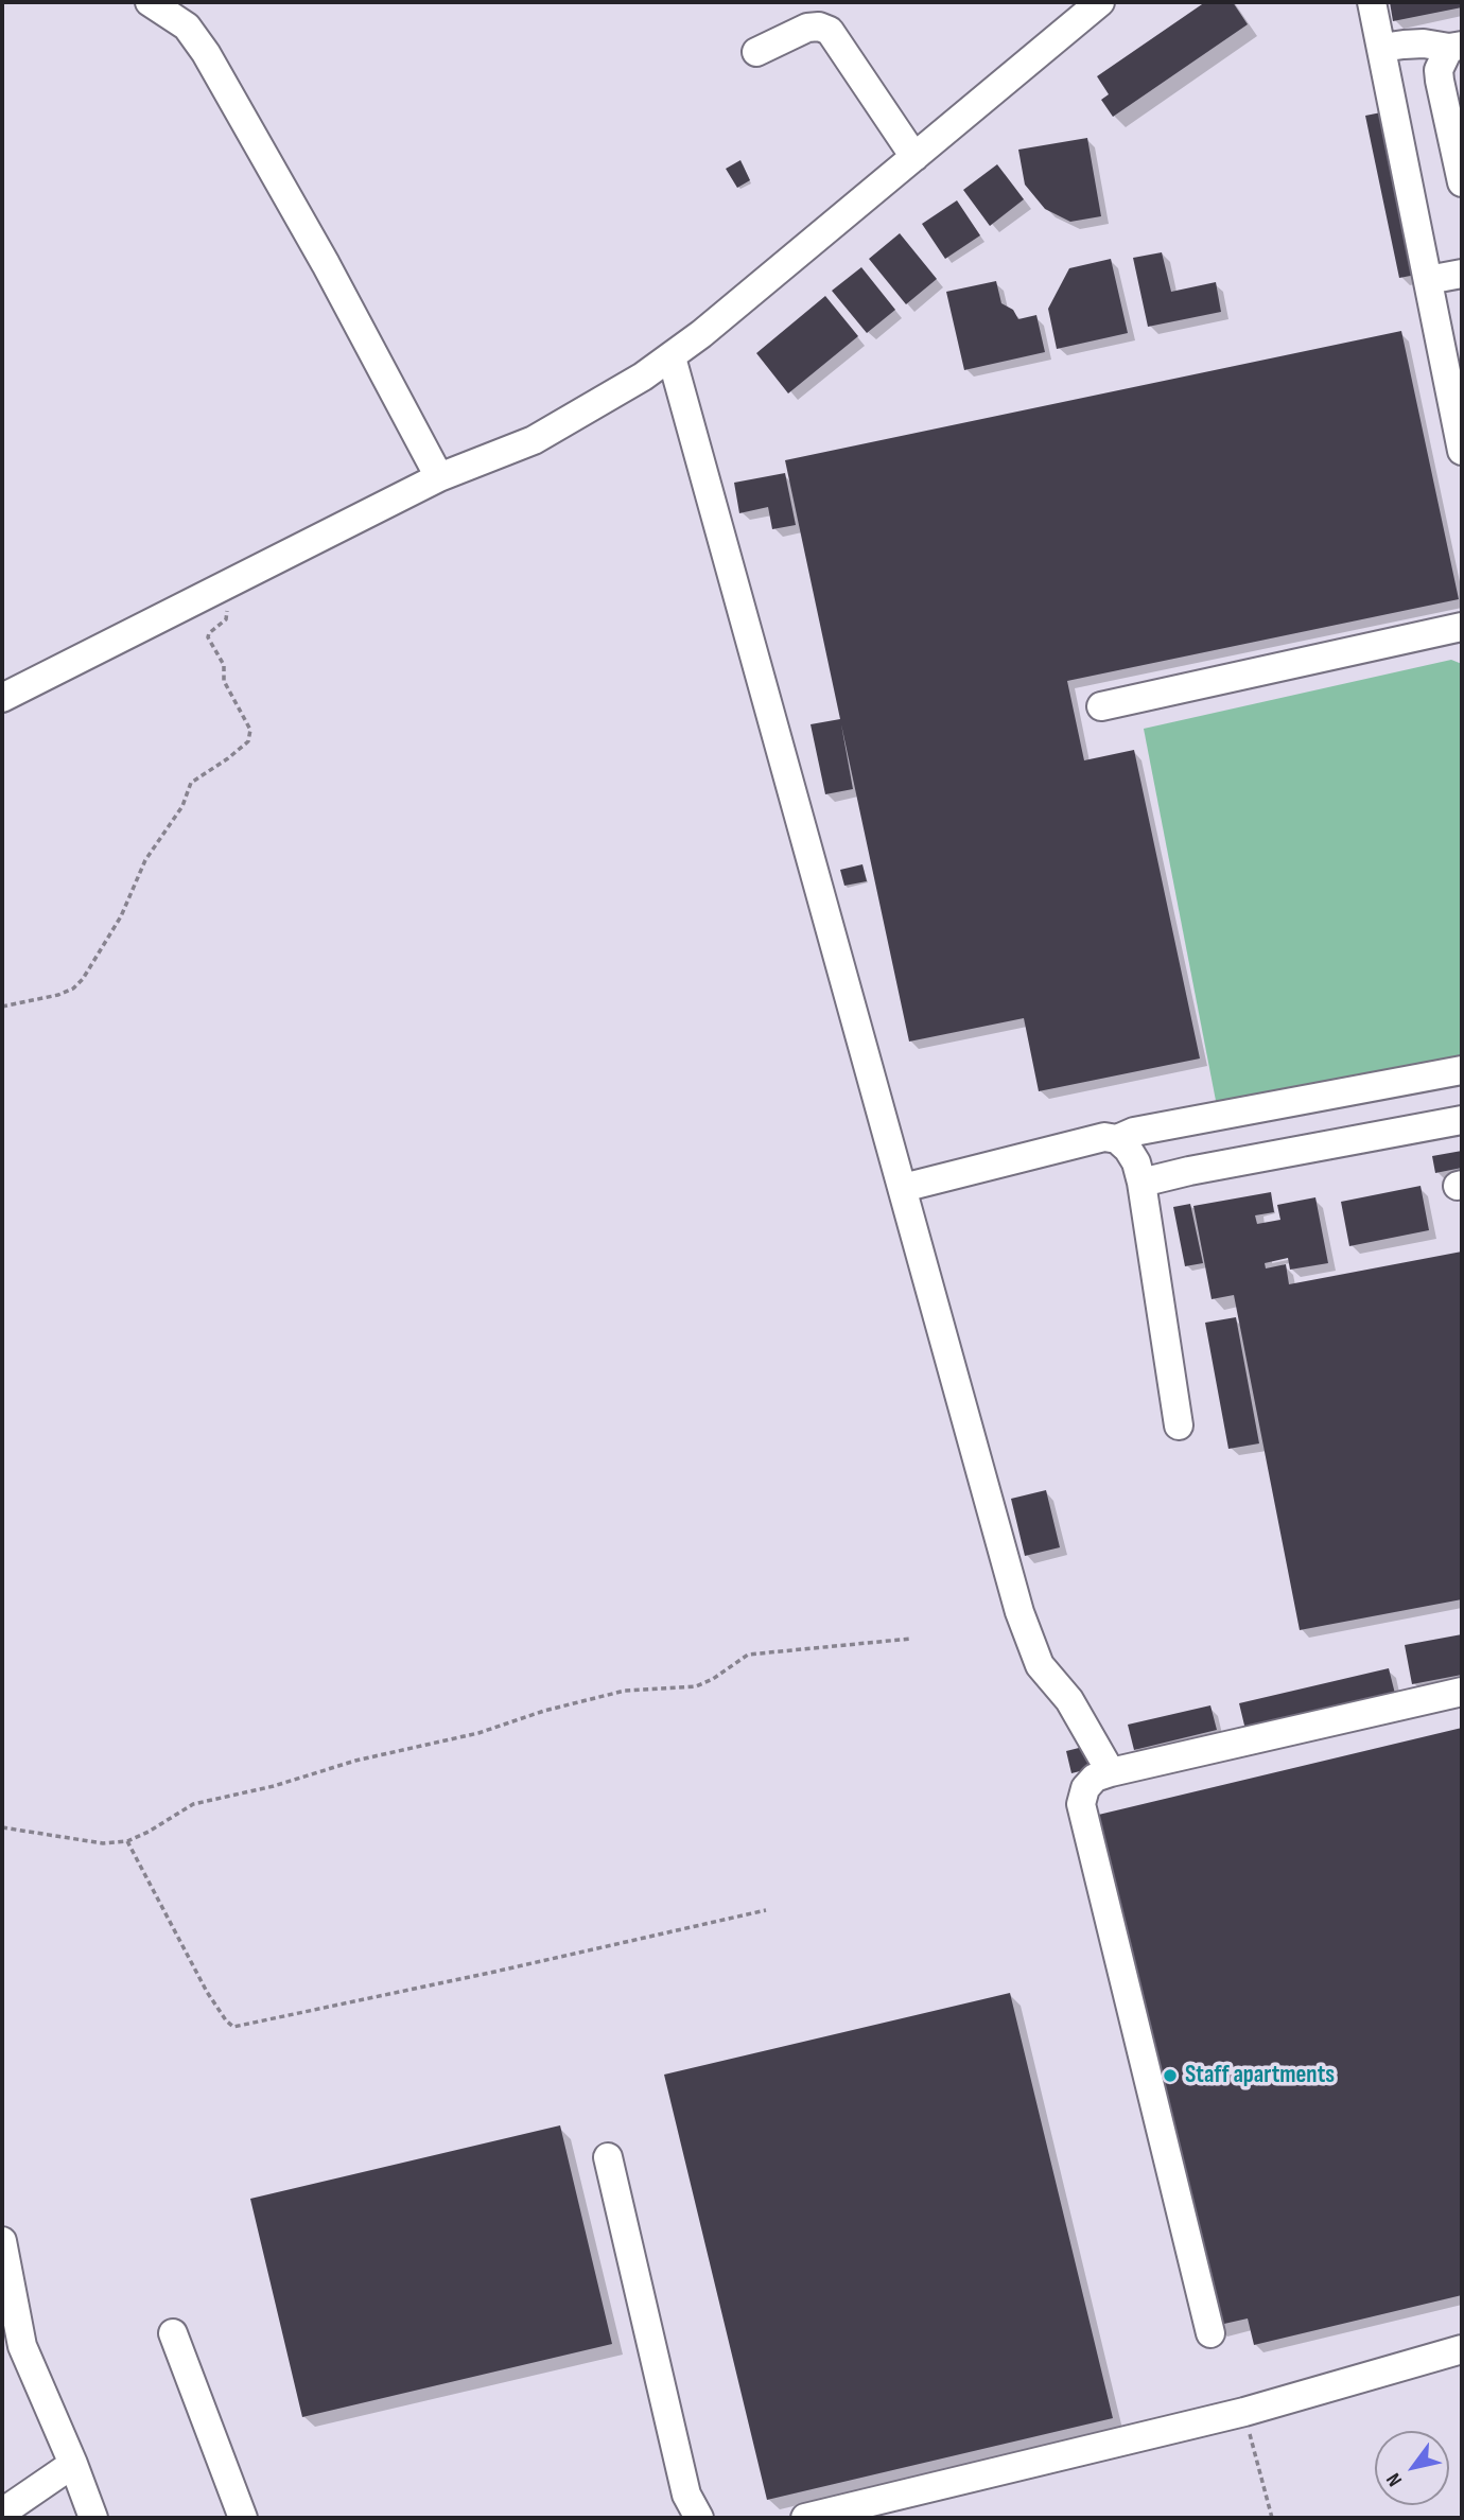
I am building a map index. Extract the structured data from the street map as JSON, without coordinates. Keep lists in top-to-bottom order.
{
  "places": ["Staff apartments"],
  "north": "bottom left"
}
